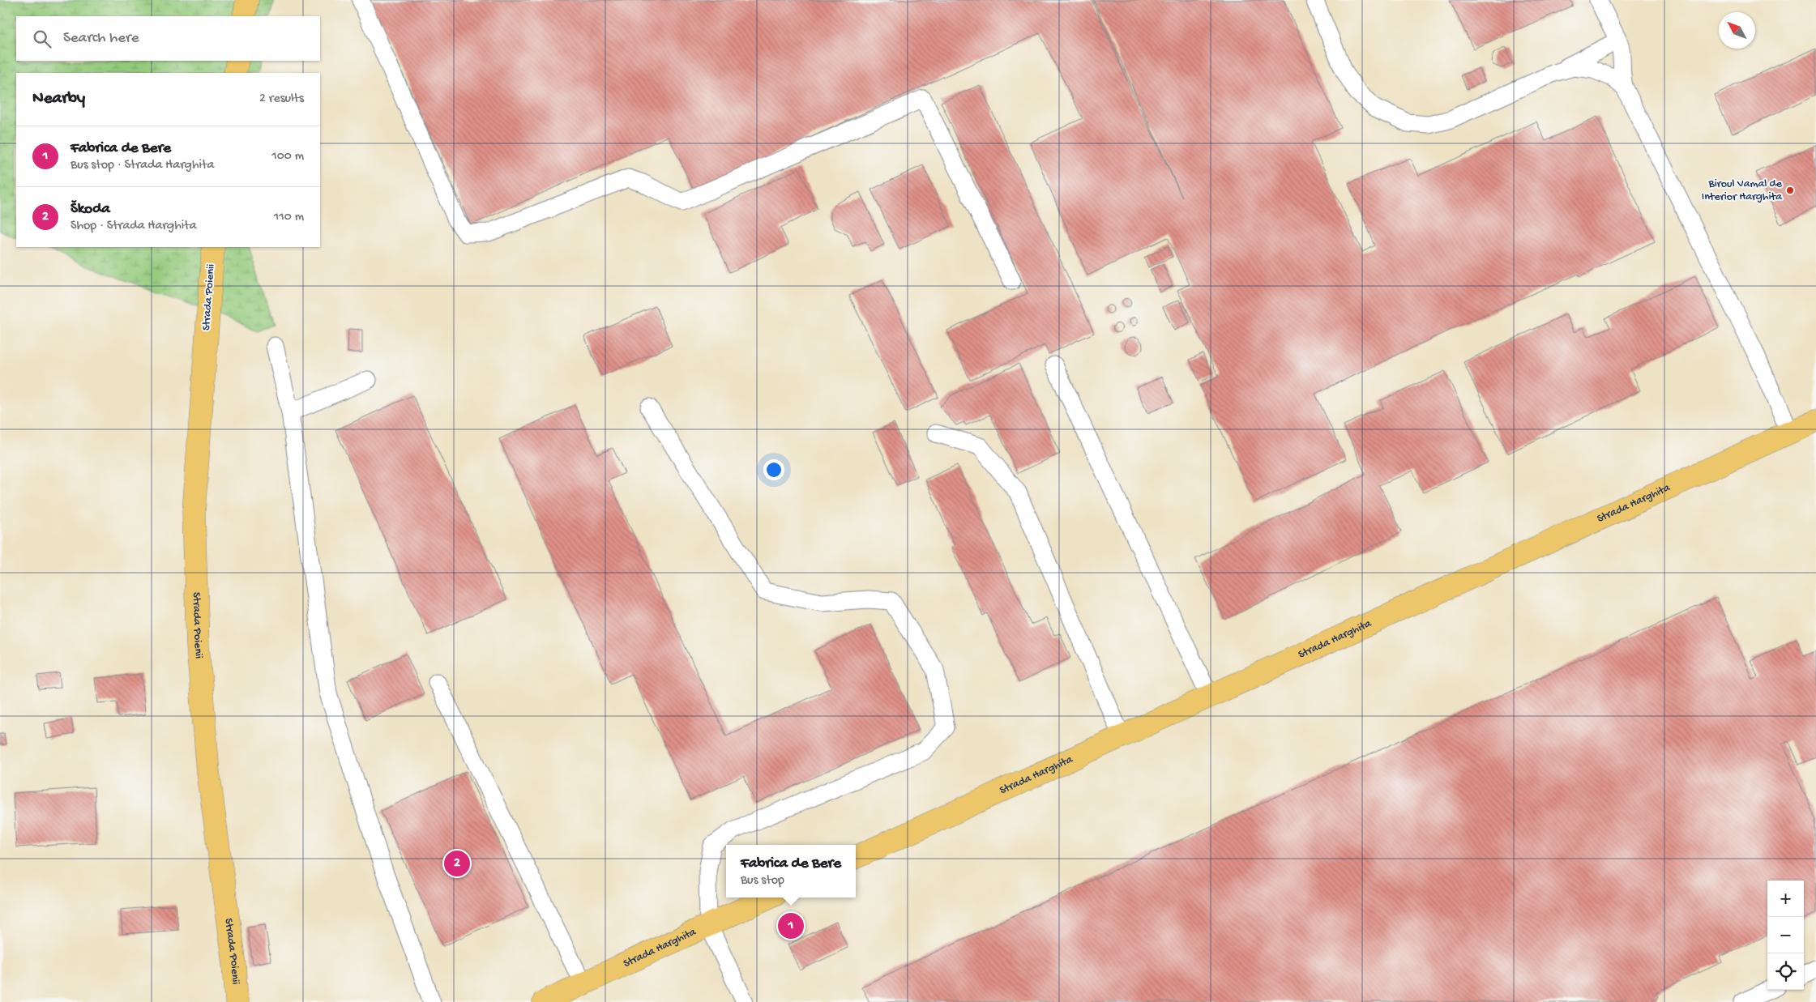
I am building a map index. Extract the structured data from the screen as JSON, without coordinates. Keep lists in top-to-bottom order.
{
  "streets": {
    "main road": ["Strada Poienii", "Strada Harghita"]
  },
  "places": ["Biroul Vamal de Interior Harghita"],
  "north": "top left",
  "page": {
    "search": "Search here",
    "heading": ["Nearby", "2 results"],
    "list": [
      {
        "mark": "1",
        "name": "Fabrica de Bere",
        "note": "Bus stop · Strada Harghita",
        "value": "100 m"
      },
      {
        "mark": "2",
        "name": "Škoda",
        "note": "Shop · Strada Harghita",
        "value": "110 m"
      }
    ],
    "popup": ["Fabrica de Bere", "Bus stop"],
    "pins": ["2", "1"],
    "map_buttons": ["+", "−"]
  }
}
